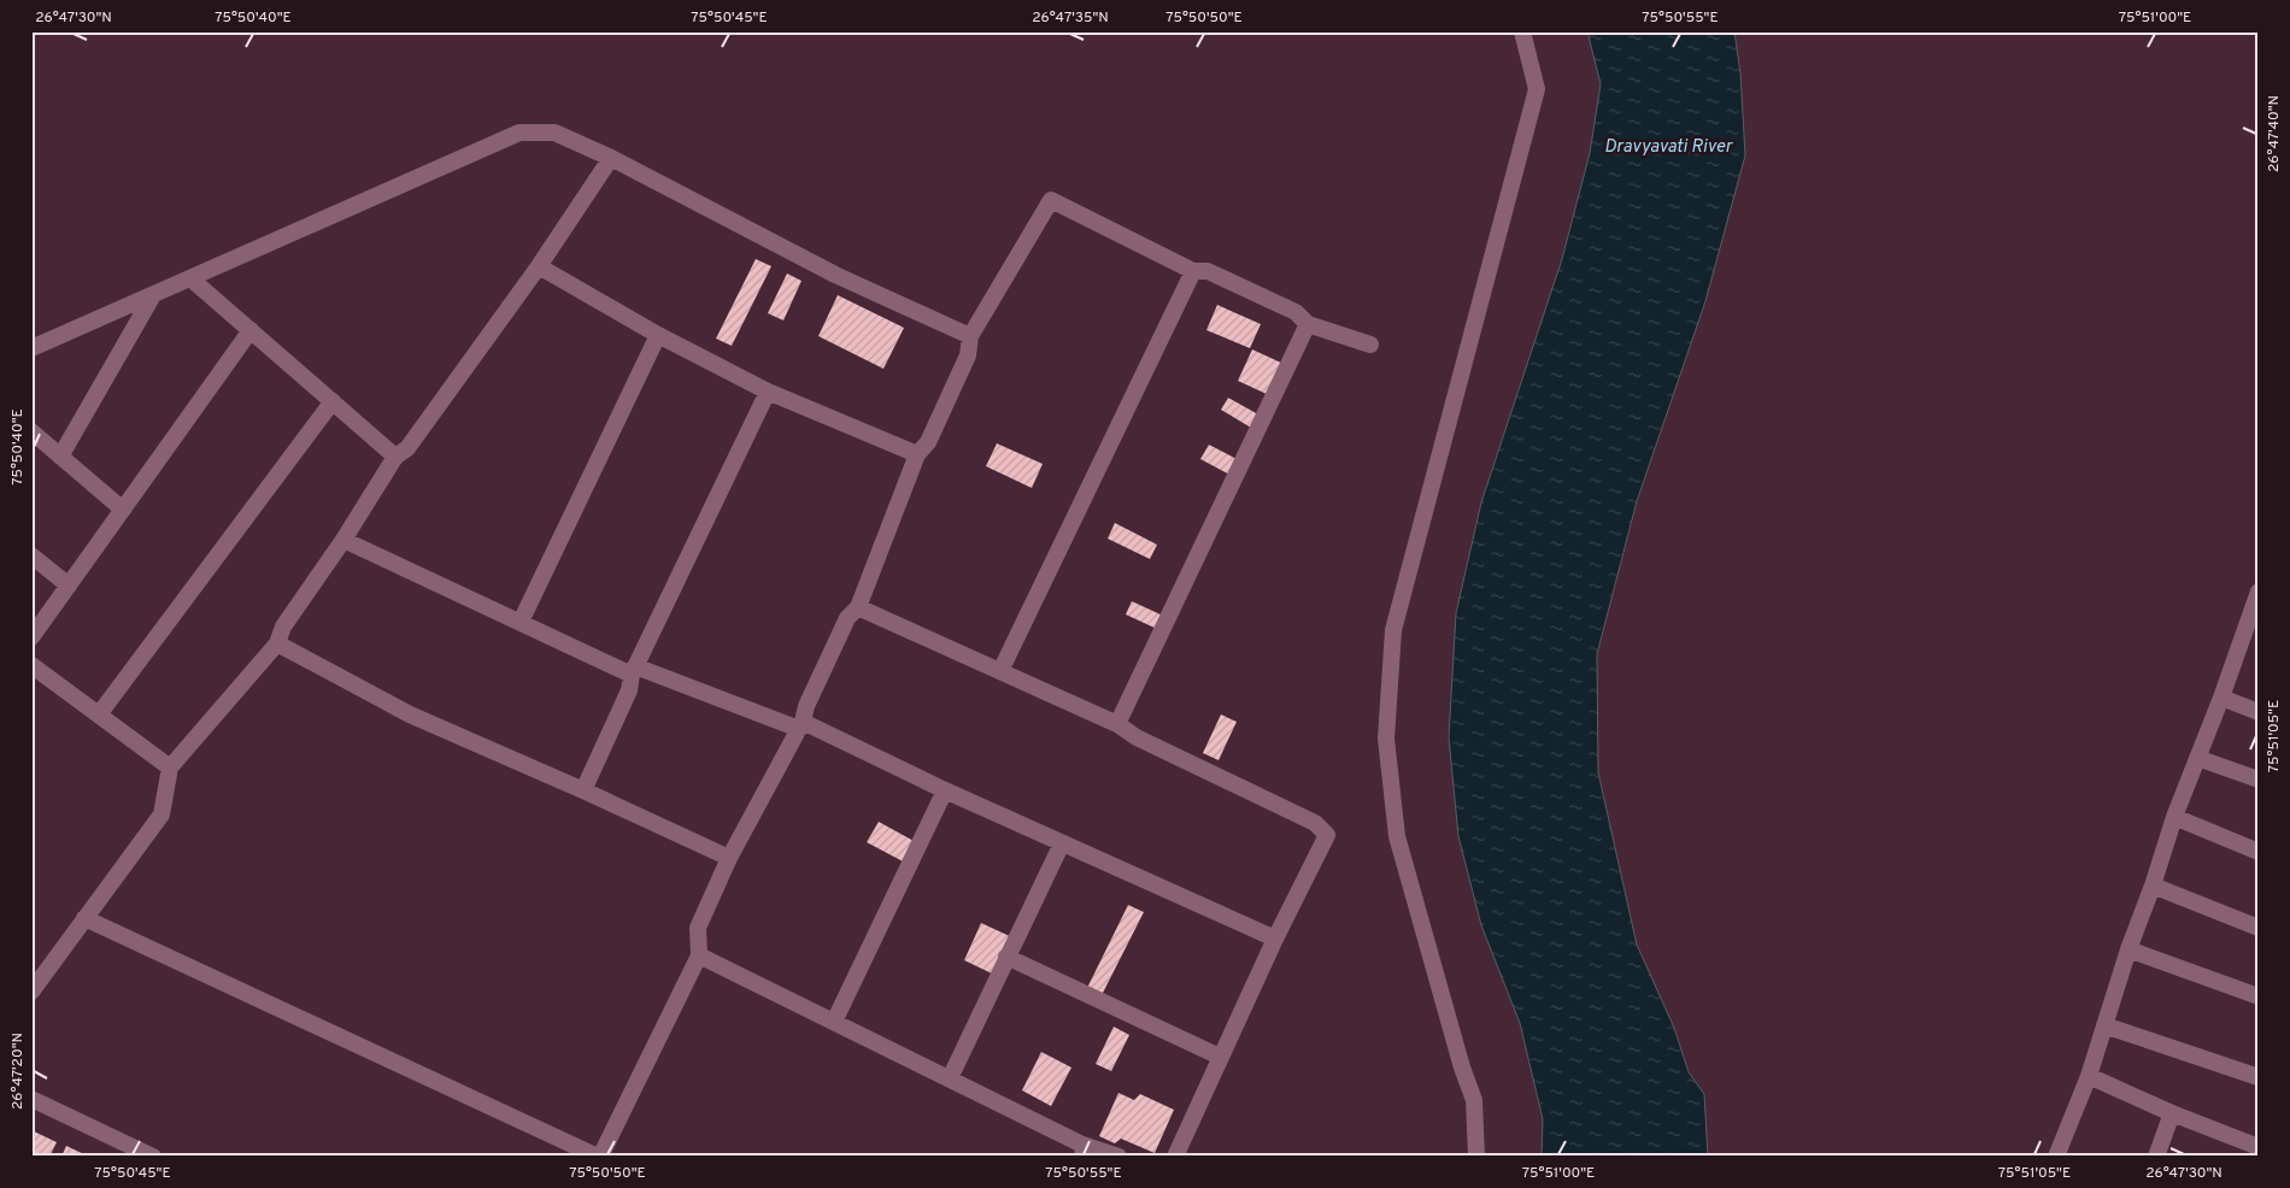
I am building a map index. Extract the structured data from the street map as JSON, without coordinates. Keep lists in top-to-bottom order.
{
  "water": ["Dravyavati River"],
  "coordinates": [
    "26°47'30\"N",
    "75°50'40\"E",
    "75°50'45\"E",
    "26°47'35\"N",
    "75°50'50\"E",
    "75°50'55\"E",
    "75°51'00\"E",
    "26°47'40\"N",
    "75°51'05\"E",
    "26°47'20\"N"
  ]
}
